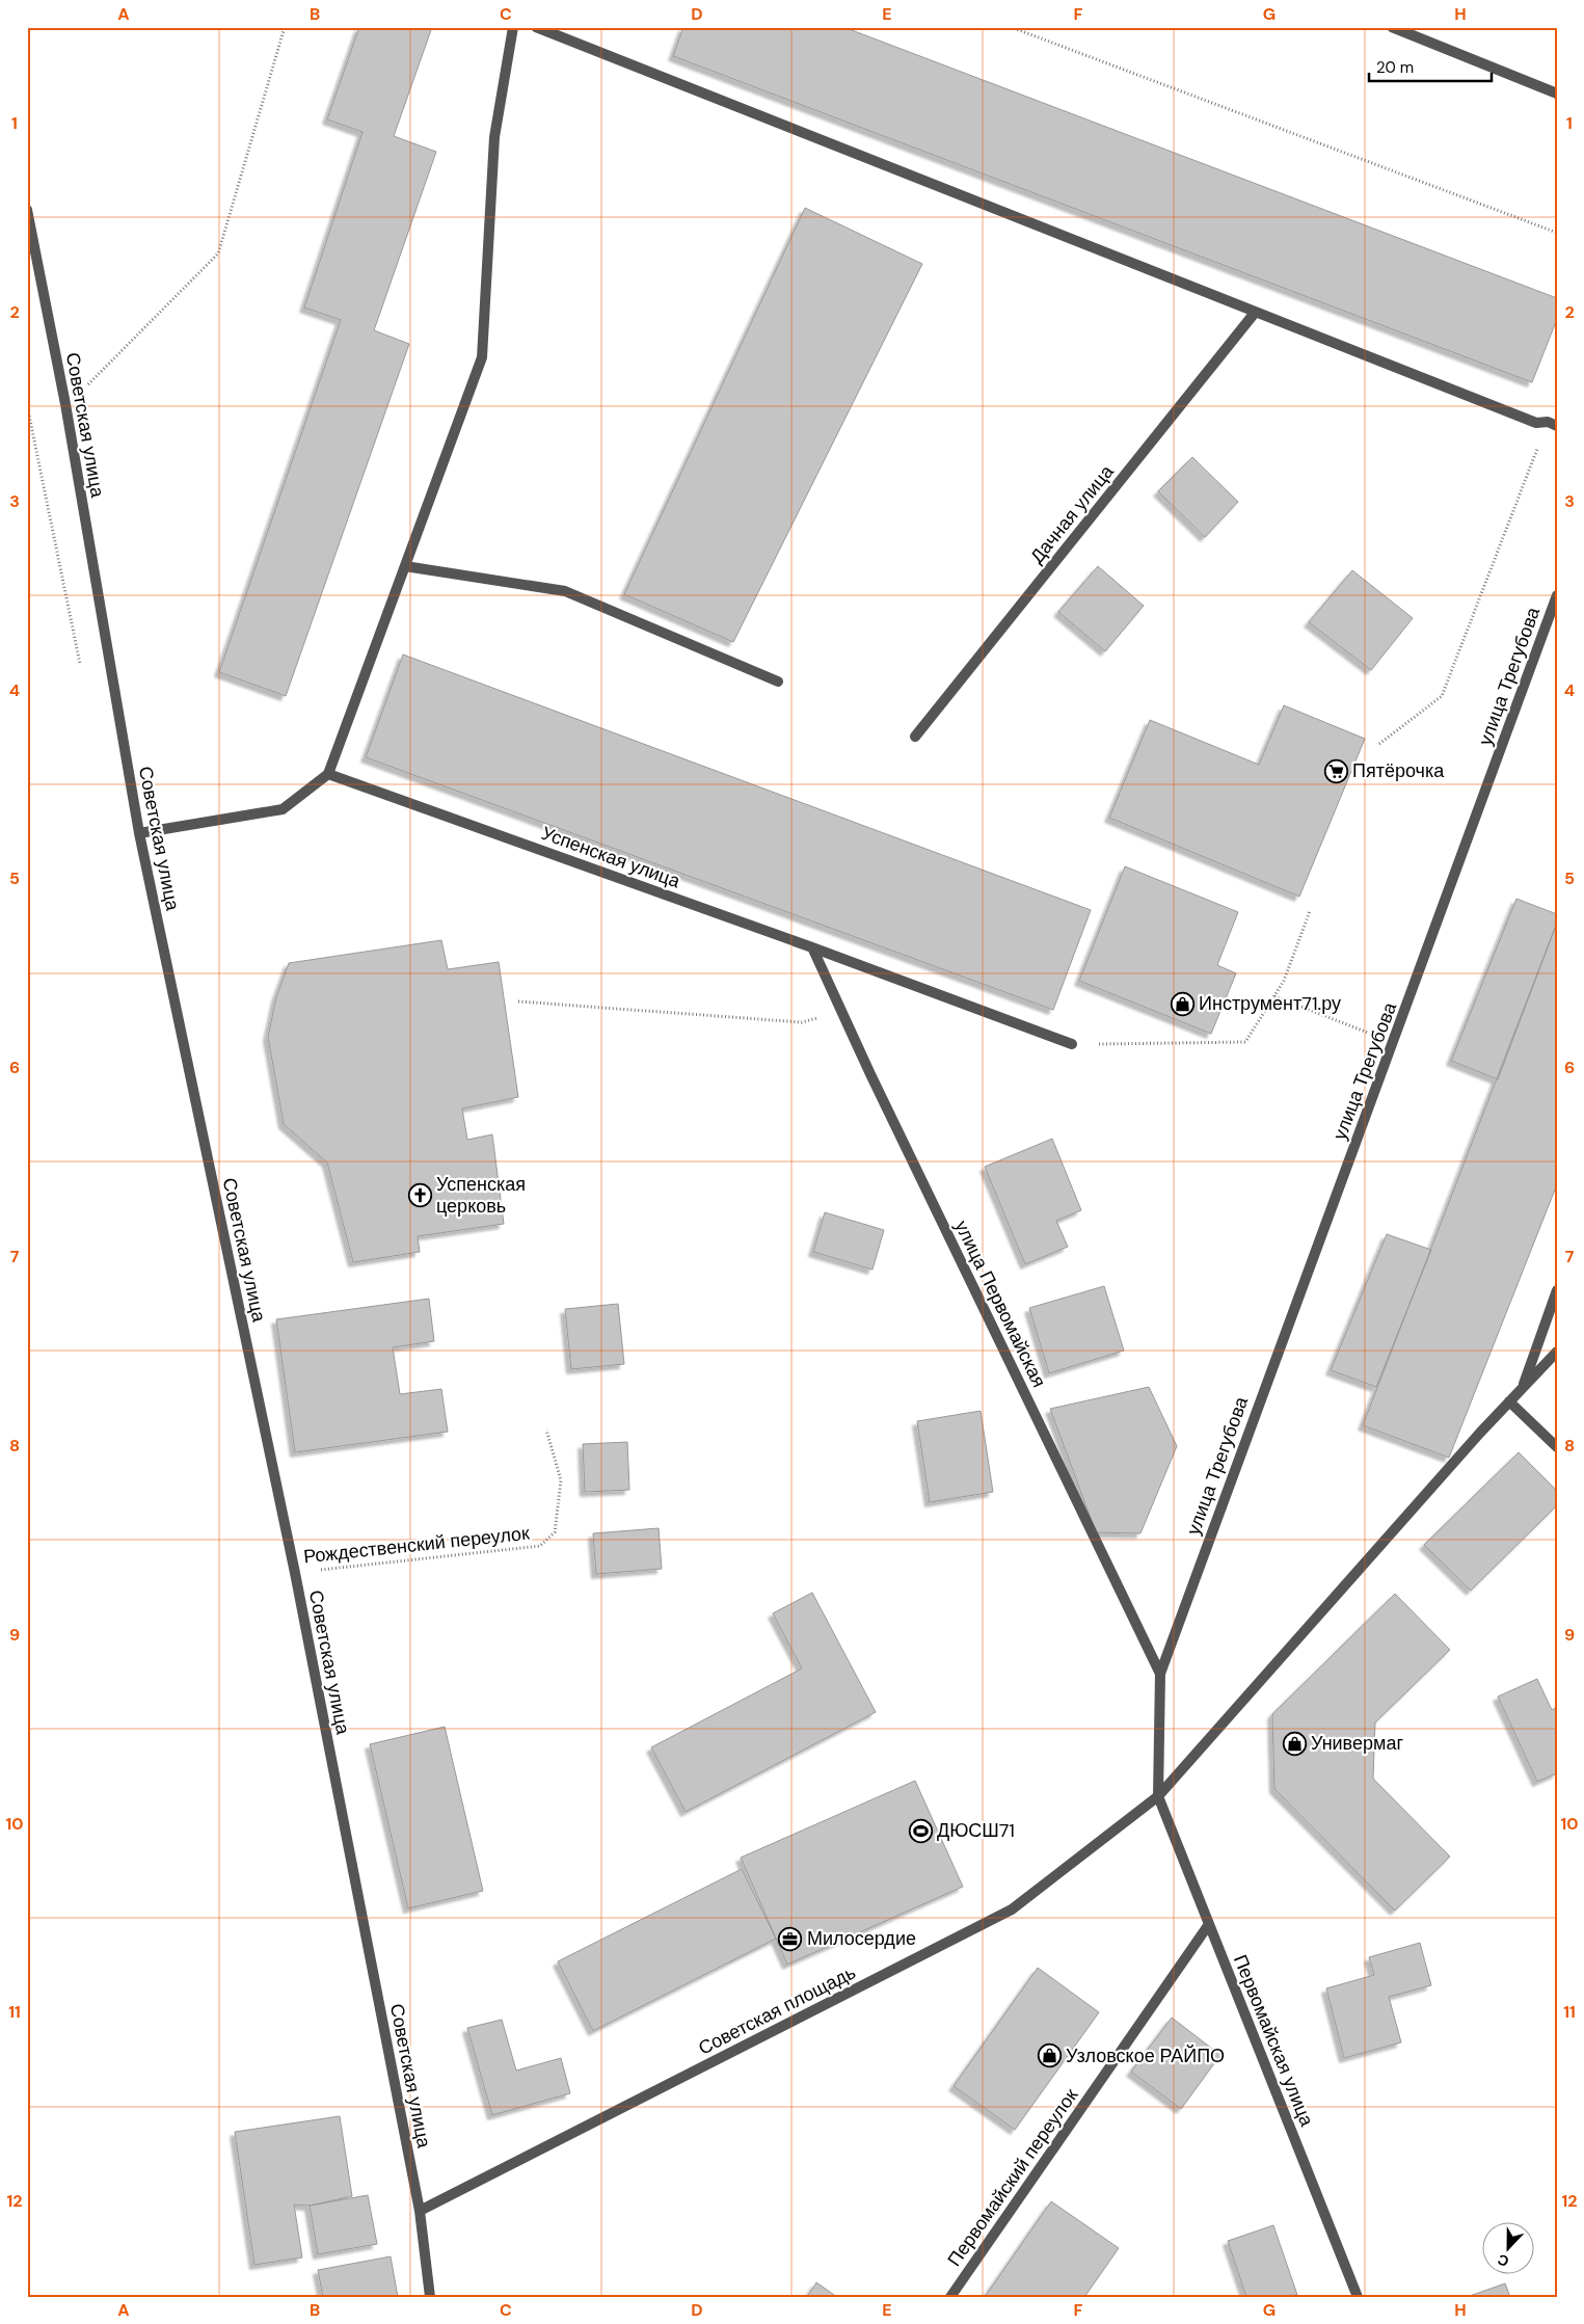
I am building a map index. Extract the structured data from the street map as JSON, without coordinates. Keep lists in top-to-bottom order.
{
  "streets": {
    "street": [
      "Советская улица",
      "Дачная улица",
      "улица Трегубова",
      "Успенская улица",
      "улица Первомайская",
      "Советская площадь",
      "Первомайская улица",
      "Первомайский переулок"
    ],
    "path": ["Рождественский переулок"]
  },
  "crossings": [
    ["Советская улица", "Рождественский переулок"],
    ["Советская улица", "Советская площадь"],
    ["улица Трегубова", "улица Первомайская"],
    ["улица Трегубова", "Советская площадь"],
    ["улица Трегубова", "Первомайская улица"],
    ["Успенская улица", "улица Первомайская"],
    ["Советская площадь", "Первомайская улица"],
    ["Первомайская улица", "Первомайский переулок"]
  ],
  "places": {
    "supermarket": ["Пятёрочка"],
    "shop": ["Инструмент71.ру", "Универмаг", "Узловское РАЙПО"],
    "church": ["Успенская церковь"],
    "sports": ["ДЮСШ71"],
    "office": ["Милосердие"]
  },
  "scale_bar": "20 m",
  "north": "bottom",
  "grid": {
    "columns": [
      "A",
      "B",
      "C",
      "D",
      "E",
      "F",
      "G",
      "H"
    ],
    "rows": [
      "1",
      "2",
      "3",
      "4",
      "5",
      "6",
      "7",
      "8",
      "9",
      "10",
      "11",
      "12"
    ]
  }
}
